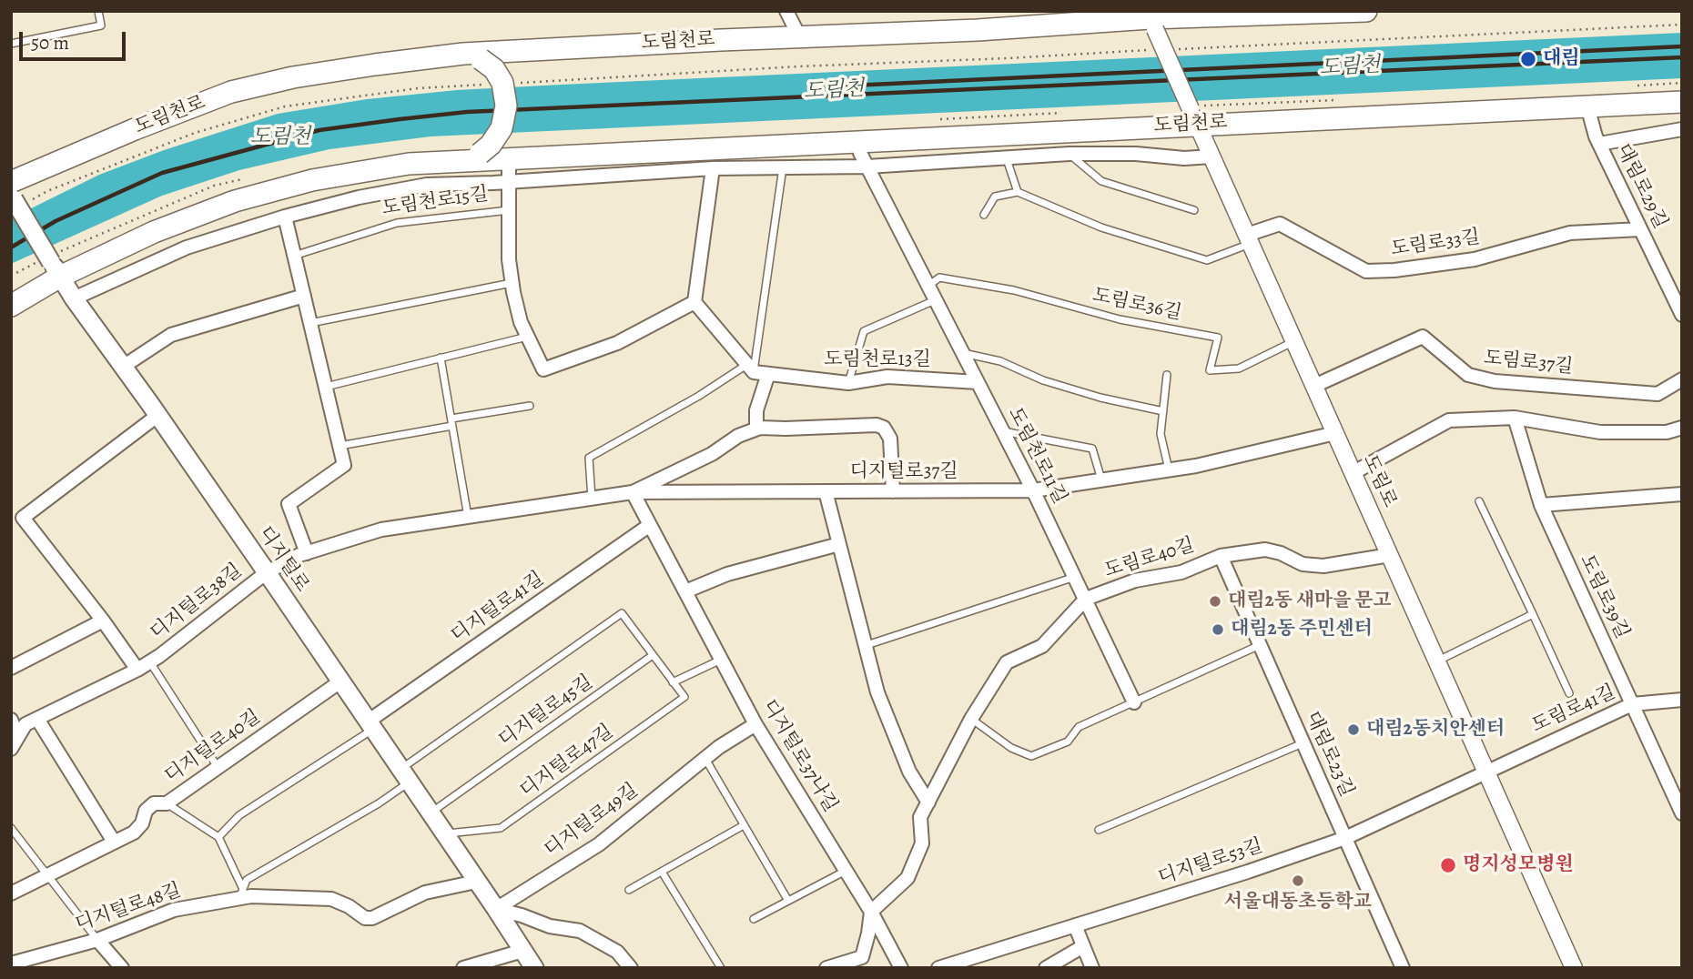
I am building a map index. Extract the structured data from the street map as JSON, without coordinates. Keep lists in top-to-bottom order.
{
  "streets": {
    "main road": ["도림천로", "디지털로"],
    "street": [
      "대림로29길",
      "도림로33길",
      "도림천로13길",
      "도림로37길",
      "도림천로11길",
      "디지털로37길",
      "도림로",
      "도림로40길",
      "도림로39길",
      "디지털로38길",
      "디지털로41길",
      "도림로41길",
      "디지털로40길",
      "대림로23길",
      "디지털로37나길",
      "디지털로49길",
      "디지털로53길",
      "디지털로48길"
    ],
    "lane": [
      "도림천로15길",
      "도림로36길",
      "디지털로45길",
      "디지털로47길"
    ]
  },
  "crossings": [
    ["도림천로", "대림로29길"],
    ["도림천로", "도림천로11길"],
    ["도림천로", "도림로"],
    ["도림천로", "디지털로"],
    ["대림로29길", "도림로33길"],
    ["도림로33길", "도림로"],
    ["도림로36길", "도림천로11길"],
    ["도림로36길", "도림로"],
    ["도림천로13길", "도림천로11길"],
    ["도림로37길", "도림로"],
    ["도림천로11길", "디지털로37길"],
    ["도림천로11길", "도림로40길"],
    ["디지털로37길", "도림로"],
    ["디지털로37길", "디지털로"],
    ["디지털로37길", "디지털로38길"],
    ["디지털로37길", "디지털로37나길"],
    ["도림로", "도림로40길"],
    ["도림로", "도림로41길"],
    ["도림로", "디지털로53길"],
    ["도림로40길", "대림로23길"],
    ["도림로40길", "디지털로37나길"],
    ["디지털로", "디지털로38길"],
    ["디지털로", "디지털로41길"],
    ["디지털로", "디지털로45길"],
    ["디지털로", "디지털로40길"],
    ["디지털로", "디지털로47길"],
    ["디지털로", "디지털로49길"],
    ["디지털로", "디지털로48길"],
    ["도림로39길", "도림로41길"],
    ["디지털로38길", "디지털로40길"],
    ["디지털로41길", "디지털로37나길"],
    ["도림로41길", "디지털로53길"],
    ["대림로23길", "디지털로53길"],
    ["디지털로37나길", "디지털로49길"]
  ],
  "water": ["도림천"],
  "places": [
    "대림",
    "대림2동 새마을 문고",
    "대림2동 주민센터",
    "대림2동치안센터",
    "명지성모병원",
    "서울대동초등학교"
  ],
  "scale_bar": "50 m"
}
